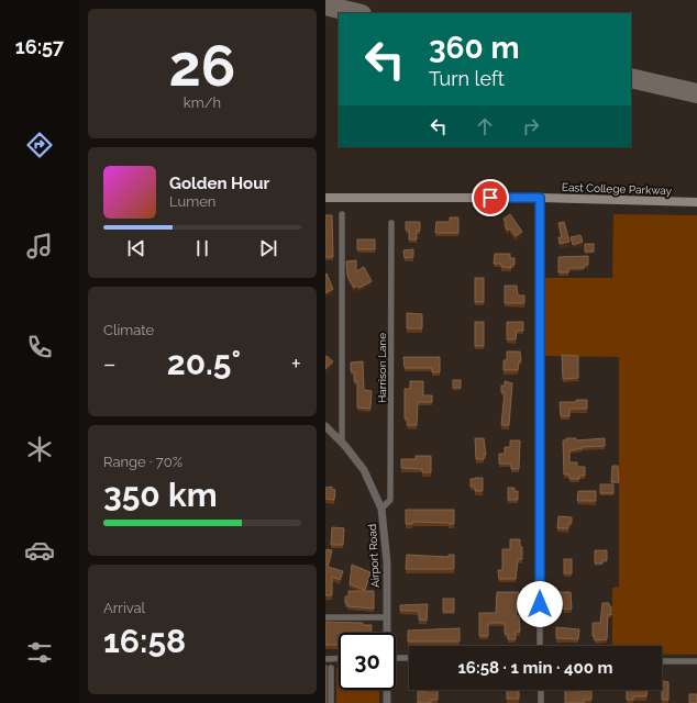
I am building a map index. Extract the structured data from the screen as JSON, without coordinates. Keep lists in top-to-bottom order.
{
  "streets": {
    "main road": ["East College Parkway"],
    "street": ["Harrison Lane", "Airport Road"]
  },
  "crossings": [
    ["Harrison Lane", "Airport Road"]
  ],
  "page": {
    "tabs": "16:57",
    "tile": [
      ["26", "km/h"],
      "Climate",
      ["Range · 70%", "350 km"],
      ["Arrival", "16:58"]
    ],
    "turn": ["360 m", "Turn left"],
    "song": ["Golden Hour", "Lumen"],
    "heat": ["−", "20.5°", "+"],
    "limit": "30",
    "trip": "16:58 · 1 min · 400 m"
  }
}
